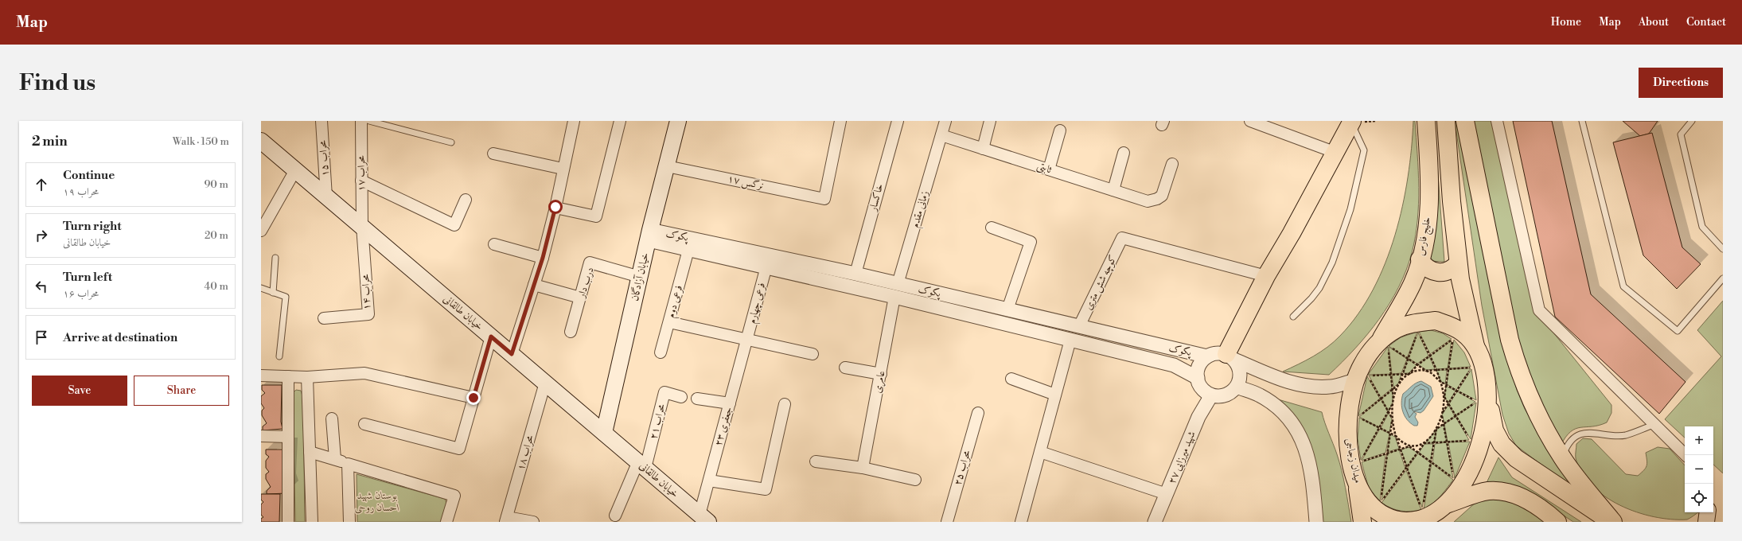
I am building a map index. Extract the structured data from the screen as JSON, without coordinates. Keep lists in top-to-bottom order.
{
  "streets": {
    "highway": ["خلیج فارس", "میدان زجاجی"],
    "main road": ["خیابان آزادگان", "خیابان طالقانی"],
    "street": [
      "محراب ۱۵",
      "ثابتی",
      "محراب ۱۷",
      "نرگس ۱۷",
      "خاکسار",
      "زمانی مقدم",
      "پکوک",
      "درب دار",
      "کوچه شش متری",
      "محراب ۱۴",
      "فرعی دوم",
      "فرعی چهارم",
      "عامری",
      "محراب ۲۱",
      "جعفری ۲۳",
      "محراب ۱۸",
      "شهید میرزایی ۲۷",
      "محراب ۲۵"
    ]
  },
  "crossings": [
    ["محراب ۱۵", "خیابان طالقانی"],
    ["ثابتی", "زمانی مقدم"],
    ["محراب ۱۷", "محراب ۱۴"],
    ["محراب ۱۷", "خیابان طالقانی"],
    ["نرگس ۱۷", "خیابان آزادگان"],
    ["خاکسار", "پکوک"],
    ["زمانی مقدم", "پکوک"],
    ["زمانی مقدم", "عامری"],
    ["پکوک", "خیابان آزادگان"],
    ["پکوک", "کوچه شش متری"],
    ["پکوک", "فرعی دوم"],
    ["پکوک", "فرعی چهارم"],
    ["پکوک", "عامری"],
    ["پکوک", "شهید میرزایی ۲۷"],
    ["خلیج فارس", "میدان زجاجی"],
    ["خیابان آزادگان", "درب دار"],
    ["خیابان آزادگان", "خیابان طالقانی"],
    ["محراب ۱۴", "خیابان طالقانی"],
    ["فرعی چهارم", "جعفری ۲۳"],
    ["خیابان طالقانی", "محراب ۲۱"],
    ["خیابان طالقانی", "جعفری ۲۳"],
    ["خیابان طالقانی", "محراب ۱۸"]
  ],
  "parks": ["بوستان شهید احسان روحی"],
  "page": {
    "header": "Map",
    "nav": [
      "Home",
      "Map",
      "About",
      "Contact"
    ],
    "buttons": [
      "Directions",
      ["Save", "Share"]
    ],
    "title": "Find us",
    "heading": ["2 min", "Walk · 150 m"],
    "list": [
      ["Continue", "محراب ۱۹", "90 m"],
      ["Turn right", "خیابان طالقانی", "20 m"],
      ["Turn left", "محراب ۱۶", "40 m"],
      "Arrive at destination"
    ],
    "map_buttons": ["+", "−"]
  }
}
